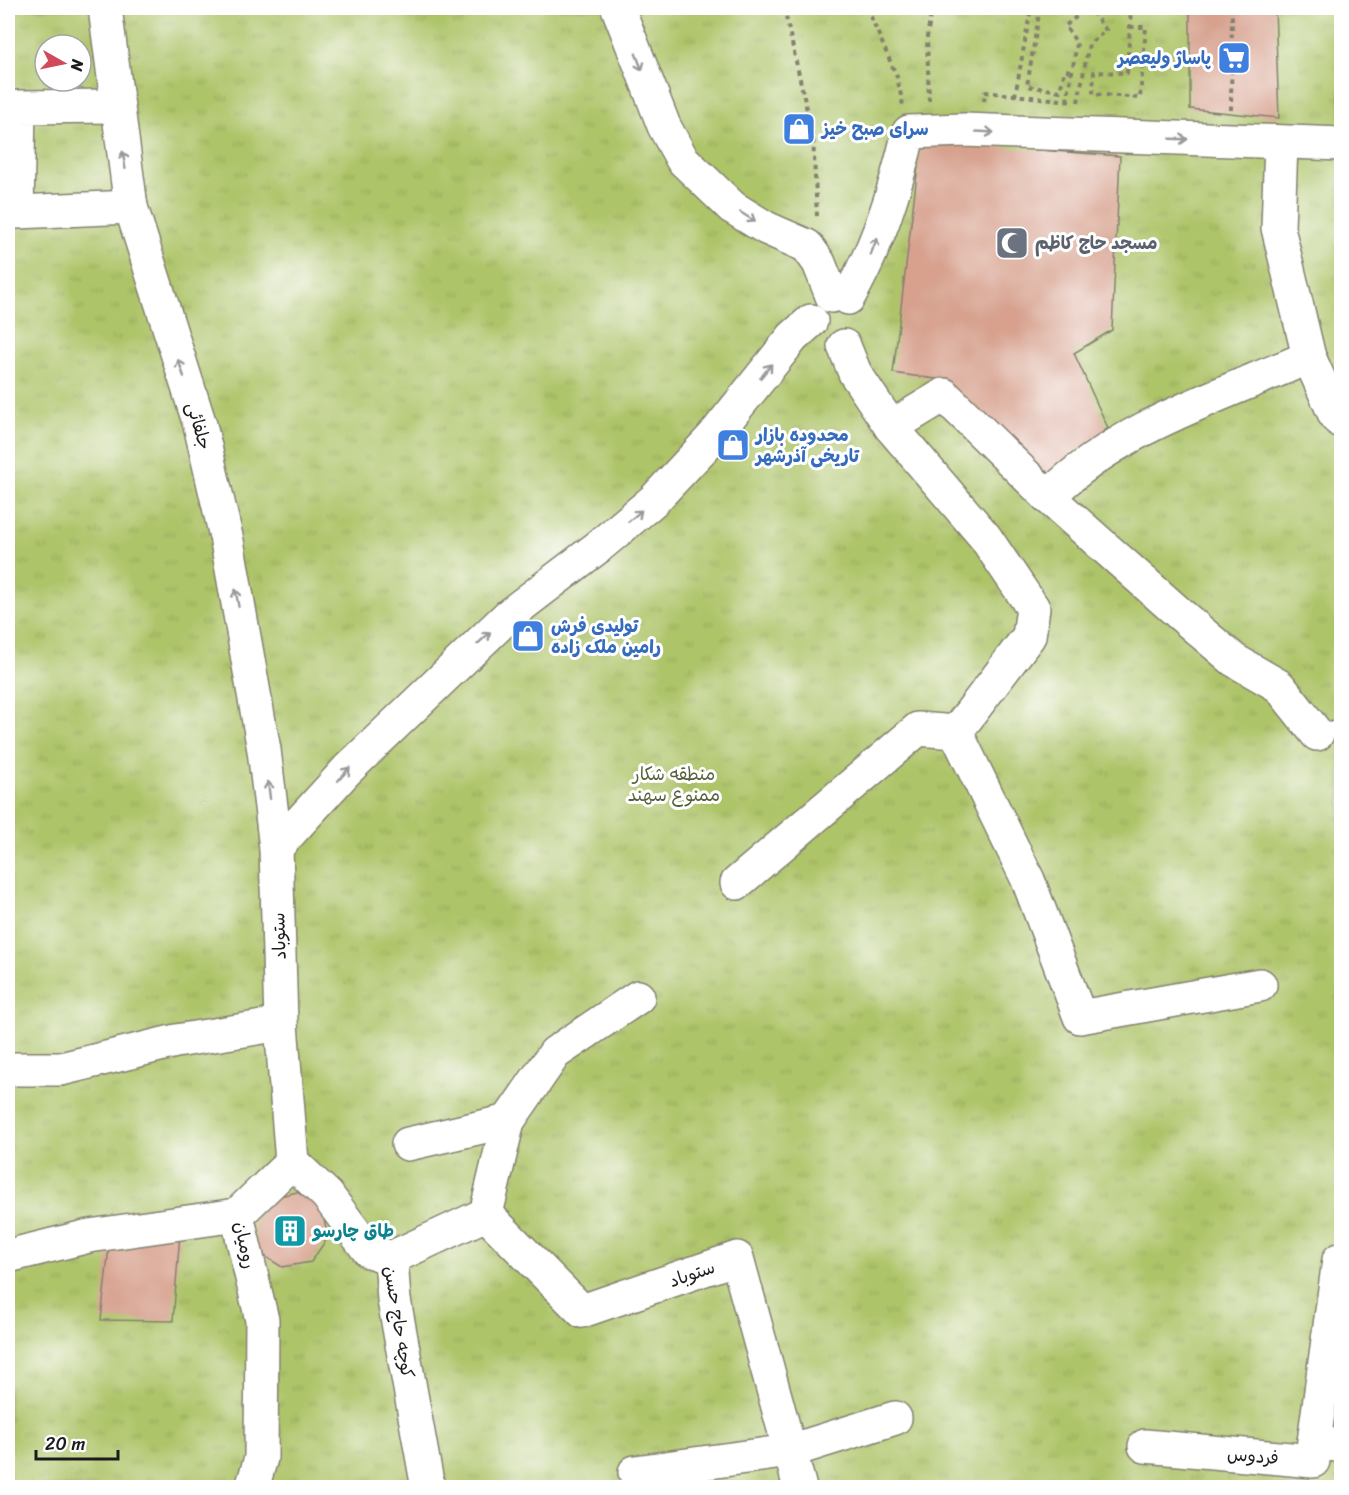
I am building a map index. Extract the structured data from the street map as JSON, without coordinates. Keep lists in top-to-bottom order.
{
  "streets": {
    "street": [
      "جلفائی",
      "ستوباد",
      "رومیان",
      "کوچه حاج حسن",
      "فردوس"
    ]
  },
  "crossings": [
    ["جلفائی", "ستوباد"],
    ["رومیان", "کوچه حاج حسن"]
  ],
  "one_way": ["جلفائی"],
  "parks": ["منطقه شکار ممنوع سهند"],
  "places": {
    "supermarket": ["پاساژ ولیعصر"],
    "shop": ["سرای صبح خیز", "محدوده بازار تاریخی آذرشهر", "تولیدی فرش رامین ملک زاده"],
    "mosque": ["مسجد حاج کاظم"],
    "building": ["طاق چارسو"]
  },
  "scale_bar": "20 m",
  "north": "right"
}
